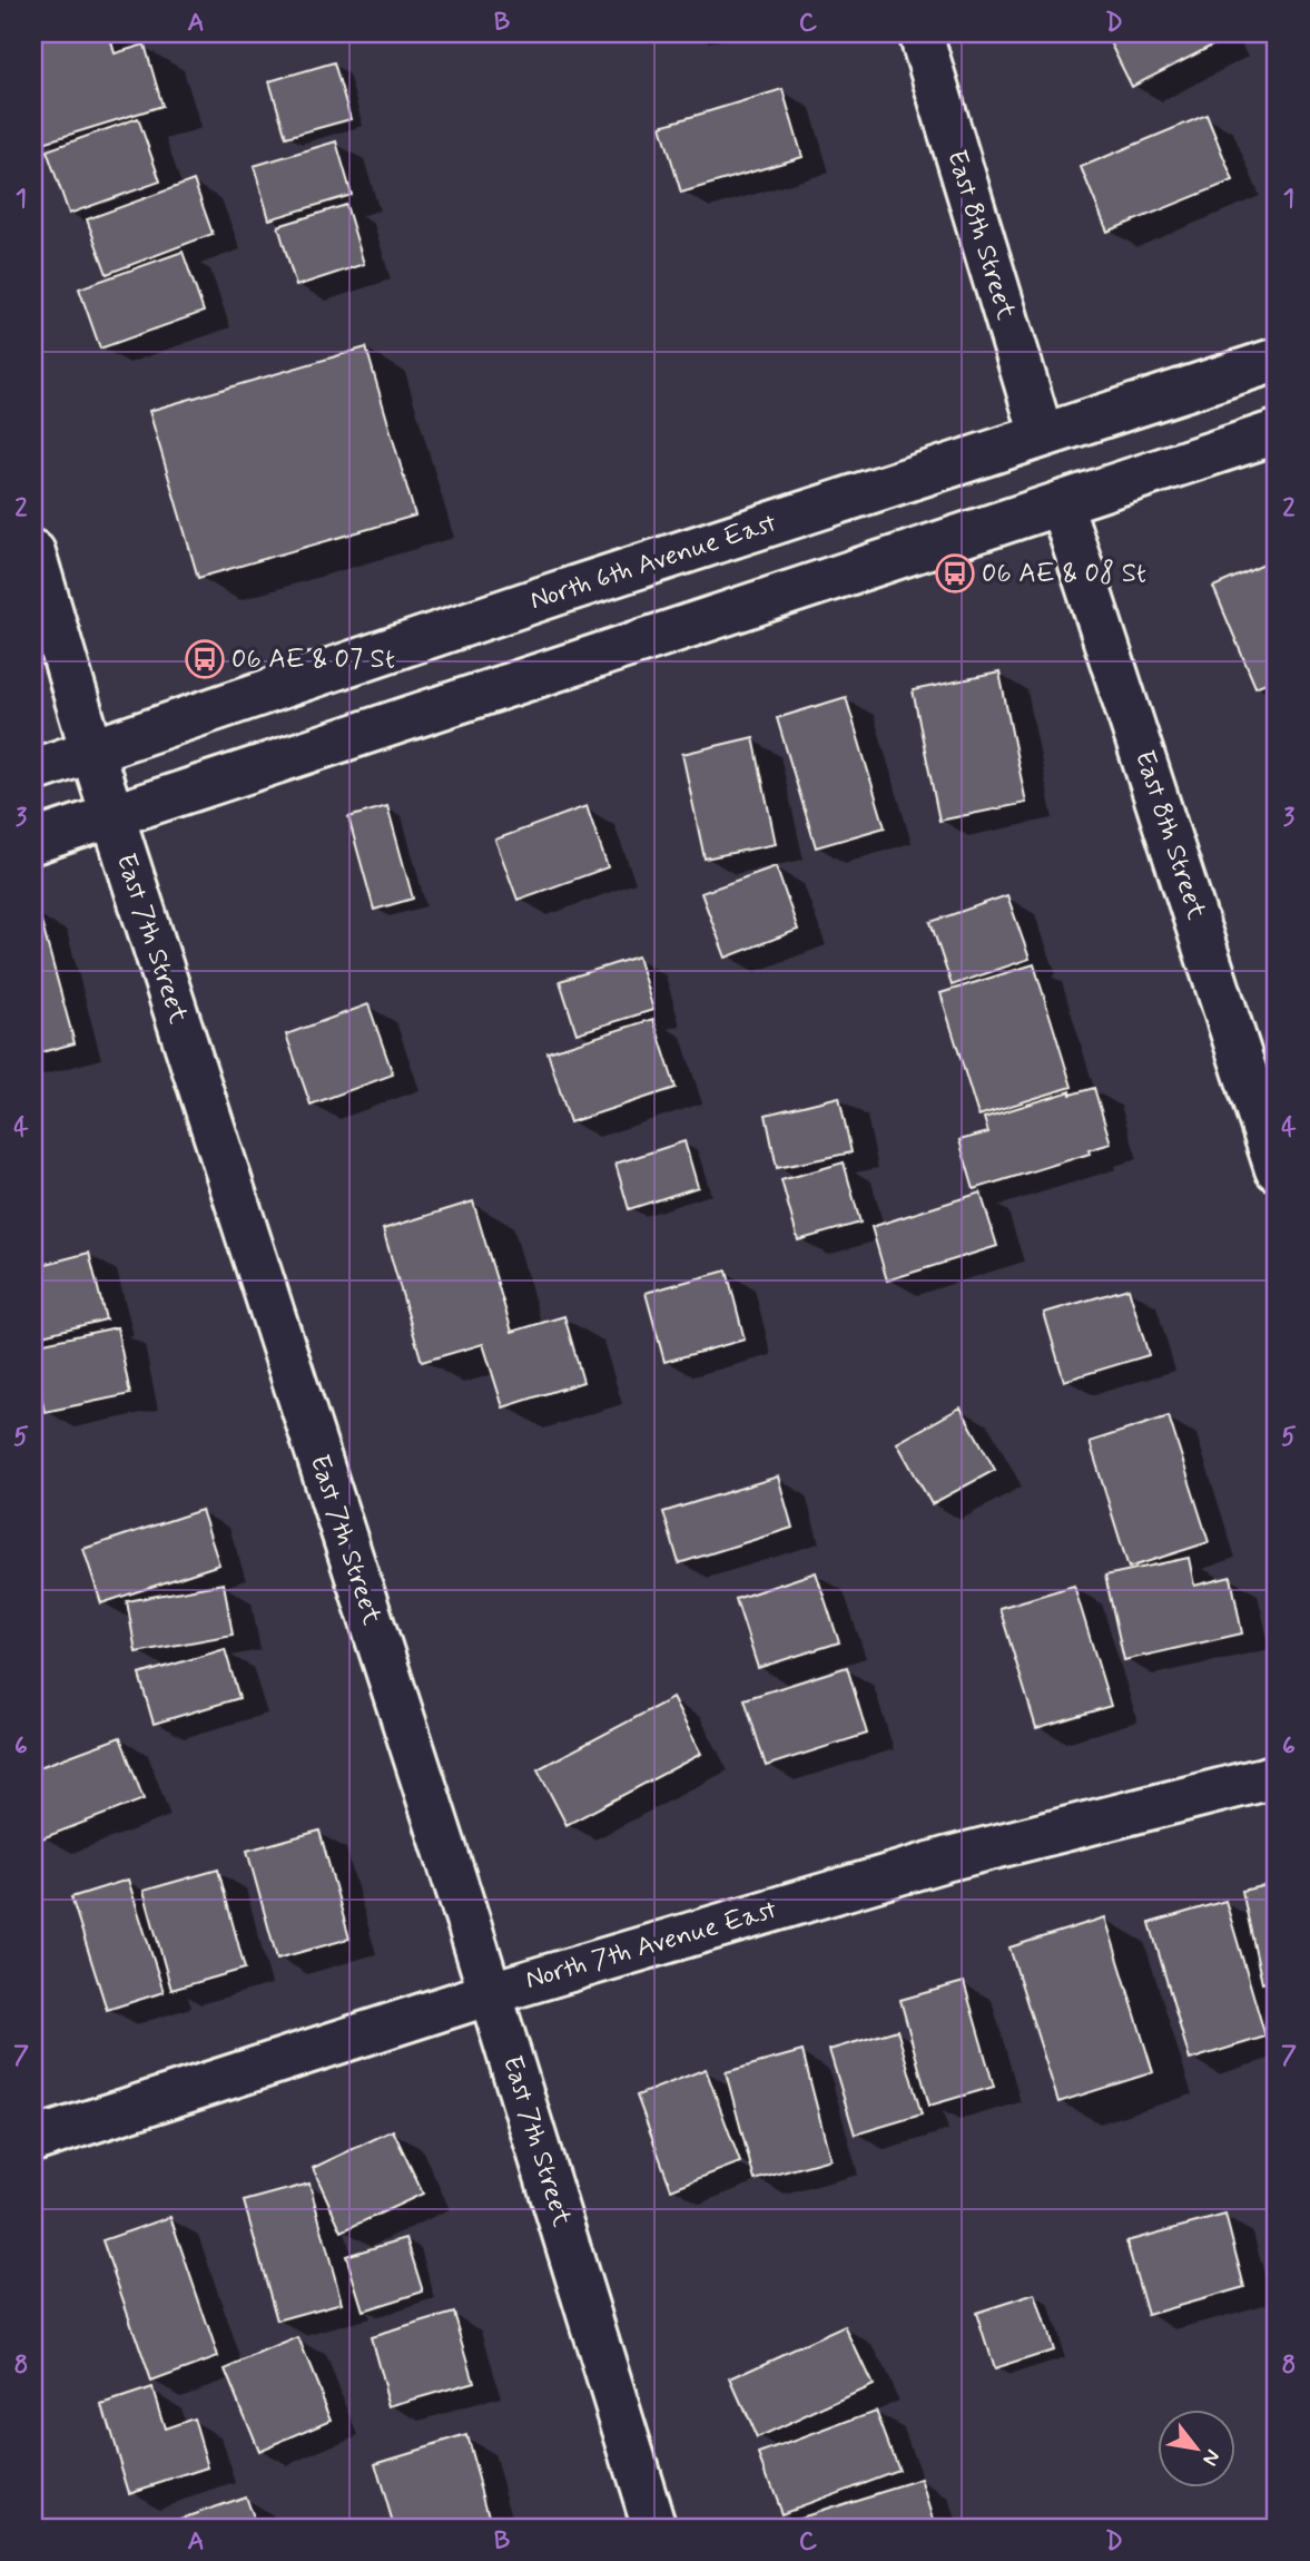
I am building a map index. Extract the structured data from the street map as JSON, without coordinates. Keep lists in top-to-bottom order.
{
  "streets": {
    "street": [
      "East 8th Street",
      "North 6th Avenue East",
      "East 7th Street",
      "North 7th Avenue East"
    ]
  },
  "crossings": [
    ["East 8th Street", "North 6th Avenue East"],
    ["North 6th Avenue East", "East 7th Street"],
    ["East 7th Street", "North 7th Avenue East"]
  ],
  "places": {
    "bus stop": ["06 AE & 08 St", "06 AE & 07 St"]
  },
  "north": "bottom right",
  "grid": {
    "columns": [
      "A",
      "B",
      "C",
      "D"
    ],
    "rows": [
      "1",
      "2",
      "3",
      "4",
      "5",
      "6",
      "7",
      "8"
    ]
  }
}
